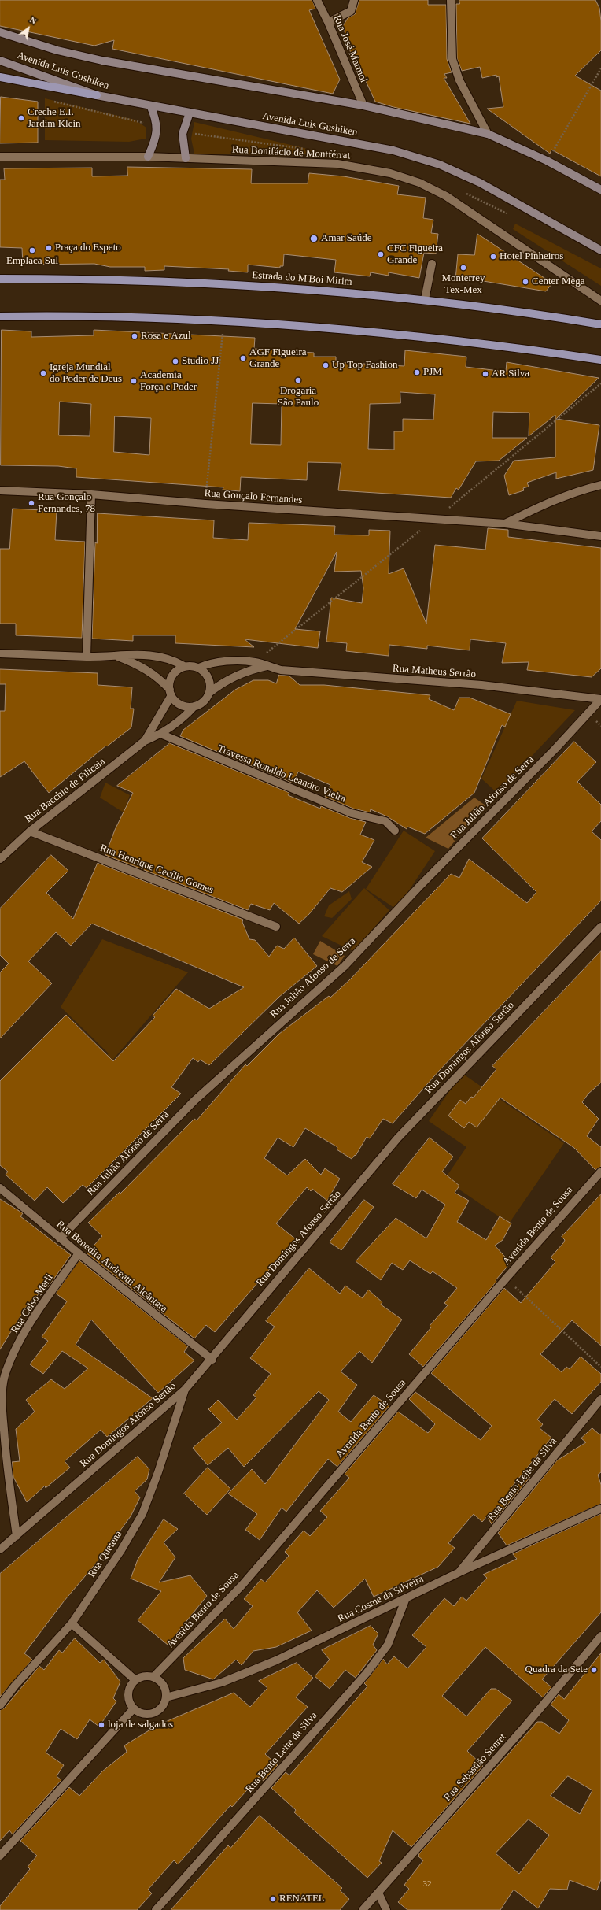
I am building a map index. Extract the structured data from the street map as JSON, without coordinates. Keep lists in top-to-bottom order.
{
  "streets": {
    "main road": ["Avenida Luis Gushiken", "Estrada do M'Boi Mirim"],
    "street": [
      "Rua José Marmol",
      "Rua Bonifácio de Montférrat",
      "Rua Gonçalo Fernandes",
      "Rua Matheus Serrão",
      "Travessa Ronaldo Leandro Vieira",
      "Rua Bacchio de Filicaia",
      "Rua Julião Afonso de Serra",
      "Rua Henrique Cecílio Gomes",
      "Rua Domingos Afonso Sertão",
      "Avenida Bento de Sousa",
      "Rua Benedita Andreatti Alcântara",
      "Rua Celso Merli",
      "Rua Bento Leite da Silva",
      "Rua Quetena",
      "Rua Cosme da Silveira",
      "Rua Sebastião Senret"
    ]
  },
  "crossings": [
    ["Rua José Marmol", "Avenida Luis Gushiken"],
    ["Rua Matheus Serrão", "Rua Bacchio de Filicaia"],
    ["Rua Matheus Serrão", "Rua Julião Afonso de Serra"],
    ["Travessa Ronaldo Leandro Vieira", "Rua Bacchio de Filicaia"],
    ["Rua Bacchio de Filicaia", "Rua Henrique Cecílio Gomes"],
    ["Rua Julião Afonso de Serra", "Rua Benedita Andreatti Alcântara"],
    ["Rua Domingos Afonso Sertão", "Rua Benedita Andreatti Alcântara"],
    ["Rua Domingos Afonso Sertão", "Rua Celso Merli"],
    ["Rua Domingos Afonso Sertão", "Rua Quetena"],
    ["Avenida Bento de Sousa", "Rua Cosme da Silveira"],
    ["Rua Benedita Andreatti Alcântara", "Rua Celso Merli"],
    ["Rua Bento Leite da Silva", "Rua Cosme da Silveira"]
  ],
  "places": [
    "Creche E.I. Jardim Klein",
    "Amar Saúde",
    "Praça do Espeto",
    "Emplaca Sul",
    "CFC Figueira Grande",
    "Hotel Pinheiros",
    "Monterrey Tex-Mex",
    "Center Mega",
    "Rosa e Azul",
    "AGF Figueira Grande",
    "Studio JJ",
    "Up Top Fashion",
    "PJM",
    "Igreja Mundial do Poder de Deus",
    "AR Silva",
    "Drogaria São Paulo",
    "Academia Força e Poder",
    "Rua Gonçalo Fernandes, 78",
    "Quadra da Sete",
    "loja de salgados",
    "RENATEL"
  ],
  "house_numbers": ["32"],
  "north": "top right"
}
